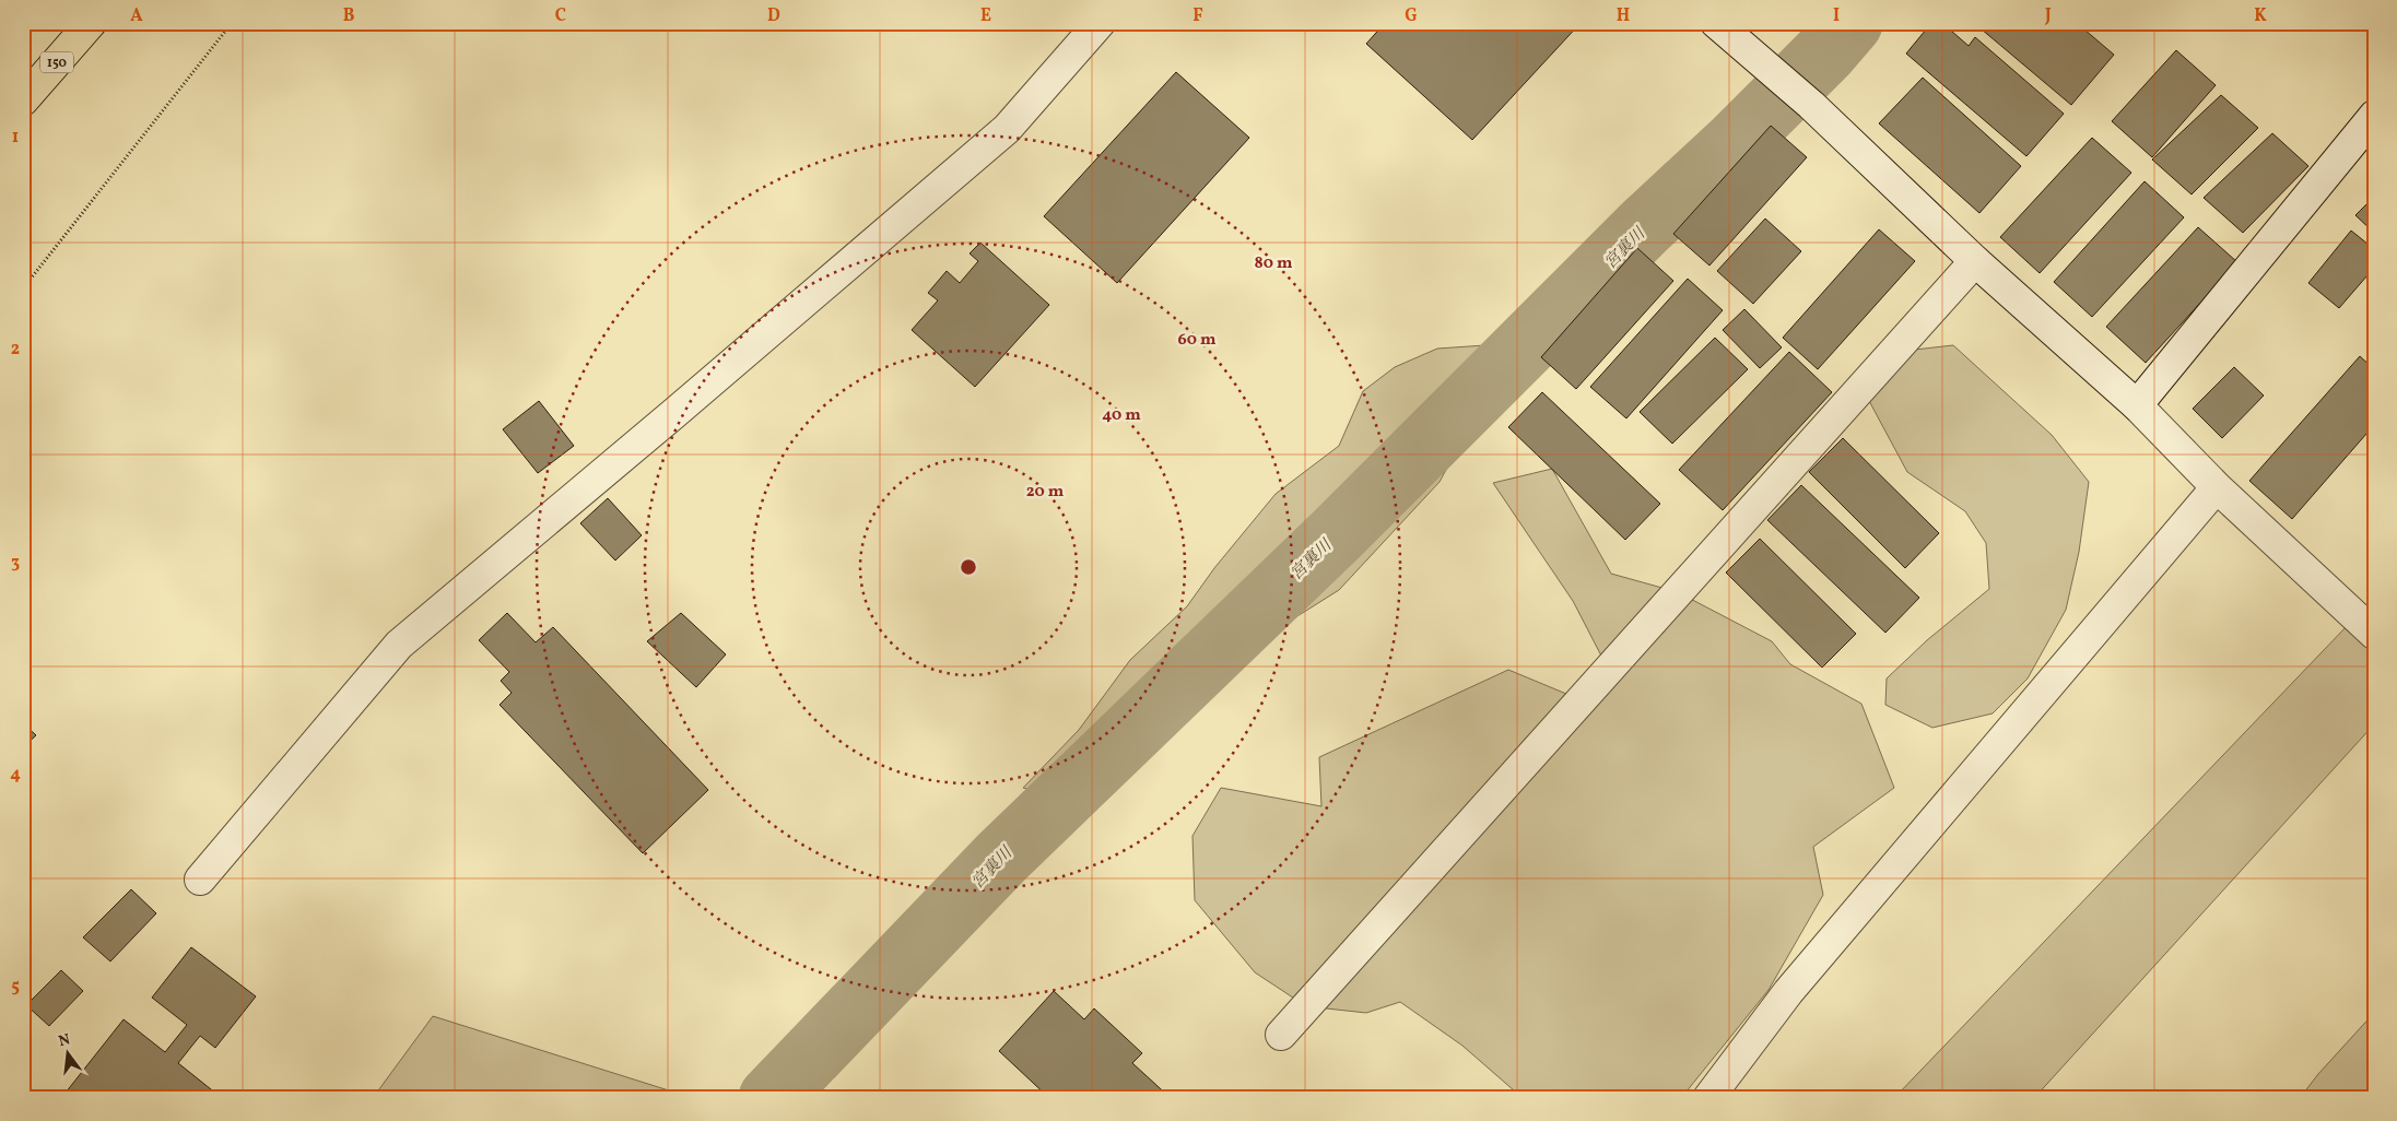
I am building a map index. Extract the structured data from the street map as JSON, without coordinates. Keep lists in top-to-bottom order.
{
  "streets": {
    "highway": ["150"]
  },
  "water": ["宮裏川"],
  "north": "top",
  "grid": {
    "columns": [
      "A",
      "B",
      "C",
      "D",
      "E",
      "F",
      "G",
      "H",
      "I",
      "J",
      "K"
    ],
    "rows": [
      "1",
      "2",
      "3",
      "4",
      "5"
    ]
  },
  "rings": [
    "80 m",
    "60 m",
    "40 m",
    "20 m"
  ]
}
